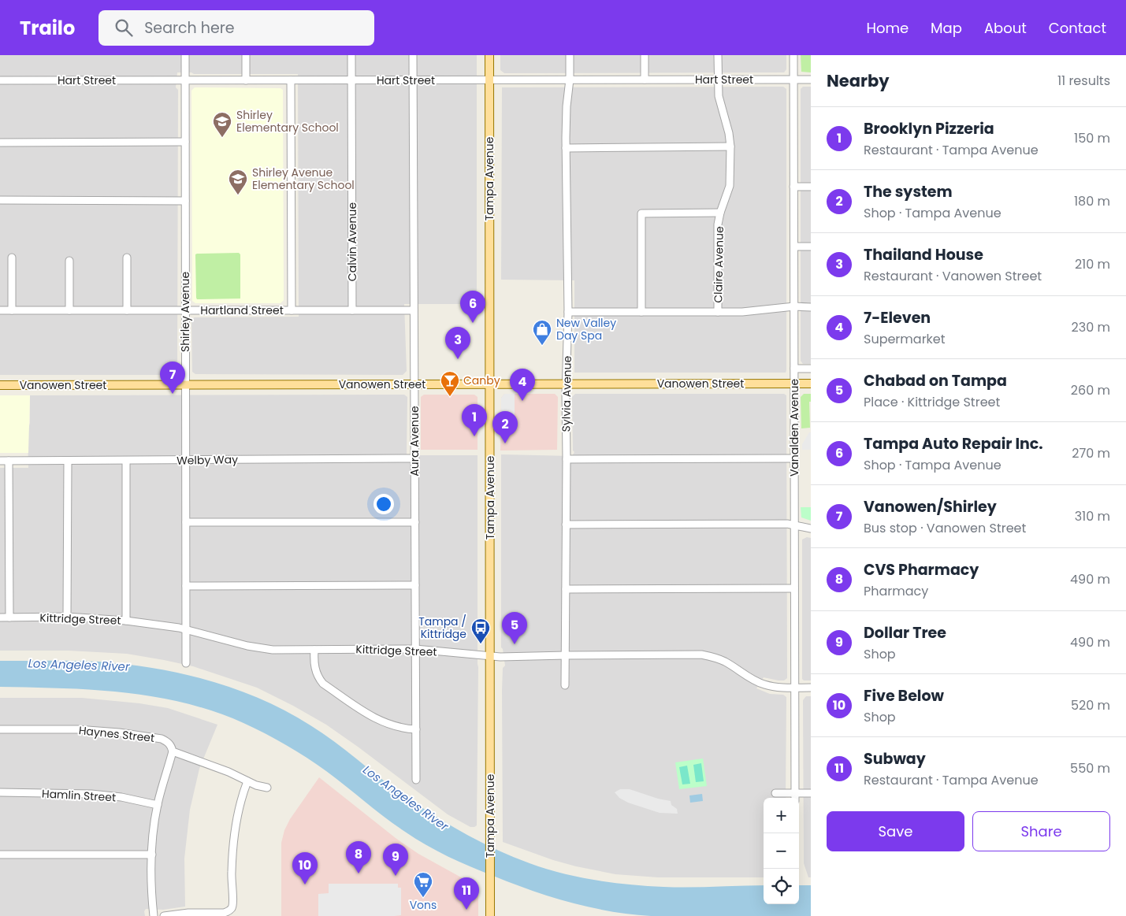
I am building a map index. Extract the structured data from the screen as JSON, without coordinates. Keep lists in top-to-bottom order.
{
  "streets": {
    "main road": ["Tampa Avenue", "Vanowen Street"],
    "street": [
      "Hart Street",
      "Calvin Avenue",
      "Claire Avenue",
      "Hartland Street",
      "Shirley Avenue",
      "Sylvia Avenue",
      "Vanalden Avenue",
      "Aura Avenue",
      "Welby Way",
      "Kittridge Street",
      "Haynes Street",
      "Hamlin Street"
    ]
  },
  "crossings": [
    ["Hart Street", "Tampa Avenue"],
    ["Hart Street", "Calvin Avenue"],
    ["Hart Street", "Claire Avenue"],
    ["Hart Street", "Shirley Avenue"],
    ["Hart Street", "Sylvia Avenue"],
    ["Hart Street", "Vanalden Avenue"],
    ["Hart Street", "Aura Avenue"],
    ["Tampa Avenue", "Vanowen Street"],
    ["Tampa Avenue", "Kittridge Street"],
    ["Calvin Avenue", "Hartland Street"],
    ["Hartland Street", "Shirley Avenue"],
    ["Hartland Street", "Aura Avenue"],
    ["Shirley Avenue", "Vanowen Street"],
    ["Shirley Avenue", "Welby Way"],
    ["Shirley Avenue", "Kittridge Street"],
    ["Vanowen Street", "Sylvia Avenue"],
    ["Vanowen Street", "Vanalden Avenue"],
    ["Vanowen Street", "Aura Avenue"],
    ["Sylvia Avenue", "Kittridge Street"],
    ["Vanalden Avenue", "Kittridge Street"],
    ["Aura Avenue", "Welby Way"],
    ["Aura Avenue", "Kittridge Street"]
  ],
  "water": ["Los Angeles River"],
  "places": {
    "school or university": ["Shirley Elementary School", "Shirley Avenue Elementary School"],
    "shop": ["New Valley Day Spa"],
    "bar": ["Canby"],
    "bus stop": ["Tampa / Kittridge"],
    "supermarket": ["Vons"]
  },
  "page": {
    "header": "Trailo",
    "search": "Search here",
    "nav": [
      "Home",
      "Map",
      "About",
      "Contact"
    ],
    "heading": ["Nearby", "11 results"],
    "list": [
      {
        "mark": "1",
        "name": "Brooklyn Pizzeria",
        "note": "Restaurant · Tampa Avenue",
        "value": "150 m"
      },
      {
        "mark": "2",
        "name": "The system",
        "note": "Shop · Tampa Avenue",
        "value": "180 m"
      },
      {
        "mark": "3",
        "name": "Thailand House",
        "note": "Restaurant · Vanowen Street",
        "value": "210 m"
      },
      {
        "mark": "4",
        "name": "7-Eleven",
        "note": "Supermarket",
        "value": "230 m"
      },
      {
        "mark": "5",
        "name": "Chabad on Tampa",
        "note": "Place · Kittridge Street",
        "value": "260 m"
      },
      {
        "mark": "6",
        "name": "Tampa Auto Repair Inc.",
        "note": "Shop · Tampa Avenue",
        "value": "270 m"
      },
      {
        "mark": "7",
        "name": "Vanowen/Shirley",
        "note": "Bus stop · Vanowen Street",
        "value": "310 m"
      },
      {
        "mark": "8",
        "name": "CVS Pharmacy",
        "note": "Pharmacy",
        "value": "490 m"
      },
      {
        "mark": "9",
        "name": "Dollar Tree",
        "note": "Shop",
        "value": "490 m"
      },
      {
        "mark": "10",
        "name": "Five Below",
        "note": "Shop",
        "value": "520 m"
      },
      {
        "mark": "11",
        "name": "Subway",
        "note": "Restaurant · Tampa Avenue",
        "value": "550 m"
      }
    ],
    "pins": [
      "6",
      "3",
      "7",
      "4",
      "1",
      "2",
      "5",
      "8",
      "9",
      "10",
      "11"
    ],
    "map_buttons": ["+", "−"],
    "buttons": ["Save", "Share"]
  }
}
